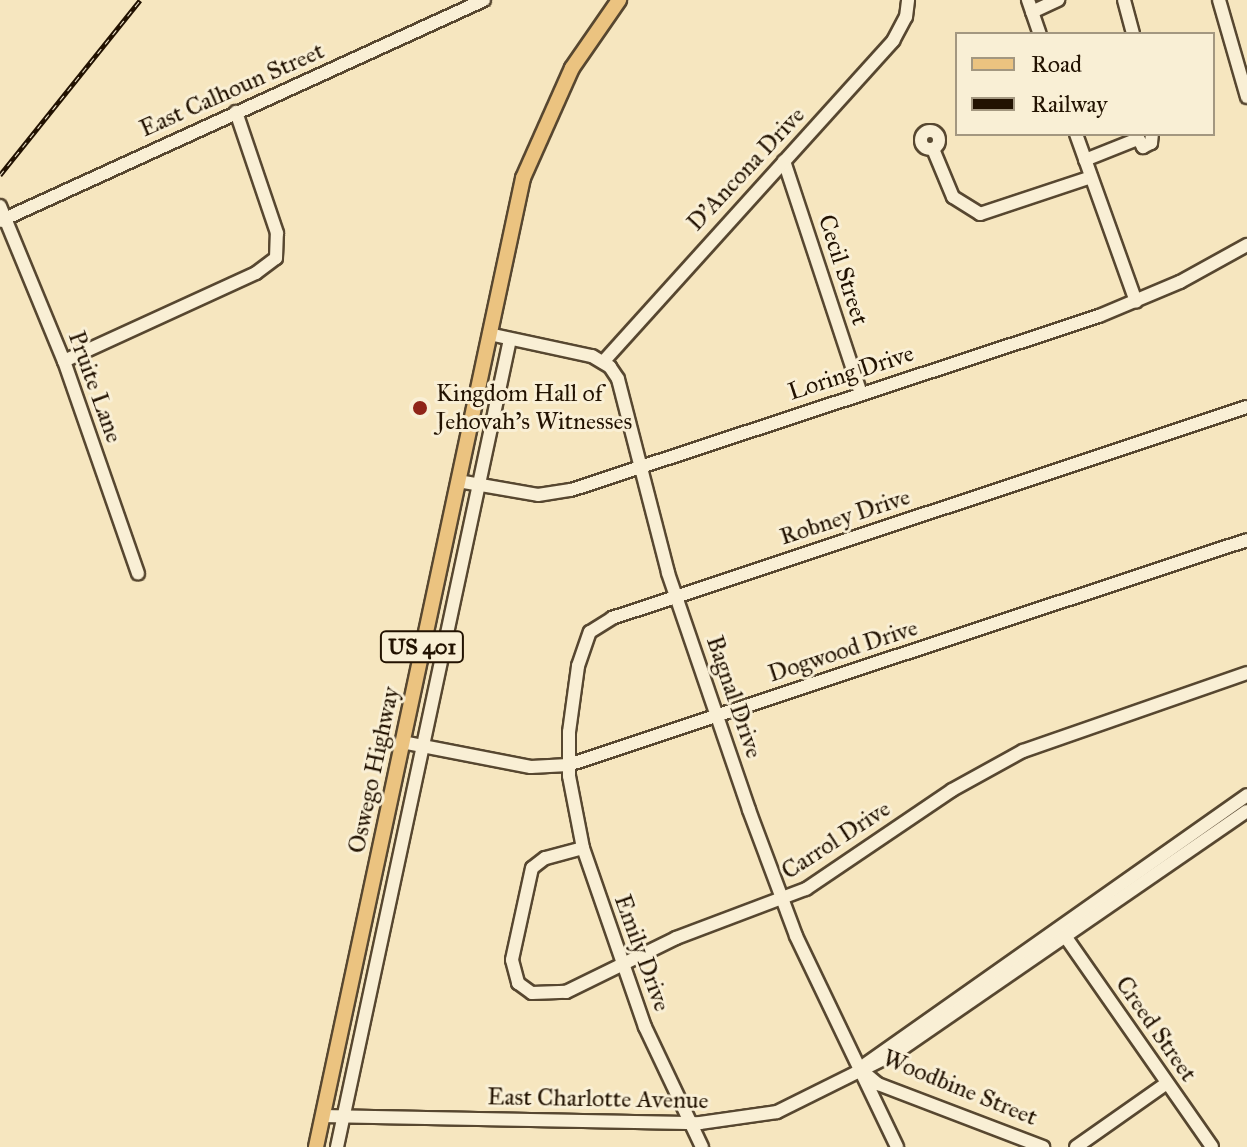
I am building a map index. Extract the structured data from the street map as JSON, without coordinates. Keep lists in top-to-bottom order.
{
  "streets": {
    "main road": ["US 401", "Oswego Highway"],
    "street": [
      "East Calhoun Street",
      "D'Ancona Drive",
      "Cecil Street",
      "Loring Drive",
      "Pruite Lane",
      "Robney Drive",
      "Dogwood Drive",
      "Bagnal Drive",
      "Carrol Drive",
      "Emily Drive",
      "Creed Street",
      "Woodbine Street",
      "East Charlotte Avenue"
    ]
  },
  "crossings": [
    ["East Calhoun Street", "Pruite Lane"],
    ["D'Ancona Drive", "Cecil Street"],
    ["D'Ancona Drive", "Bagnal Drive"],
    ["Cecil Street", "Loring Drive"],
    ["Loring Drive", "Bagnal Drive"],
    ["Loring Drive", "Oswego Highway"],
    ["Robney Drive", "Dogwood Drive"],
    ["Robney Drive", "Bagnal Drive"],
    ["Robney Drive", "Emily Drive"],
    ["Dogwood Drive", "Bagnal Drive"],
    ["Dogwood Drive", "Oswego Highway"],
    ["Dogwood Drive", "Emily Drive"],
    ["Bagnal Drive", "Carrol Drive"],
    ["Bagnal Drive", "Woodbine Street"],
    ["Bagnal Drive", "East Charlotte Avenue"],
    ["Oswego Highway", "East Charlotte Avenue"],
    ["Carrol Drive", "Emily Drive"],
    ["Emily Drive", "East Charlotte Avenue"],
    ["Creed Street", "East Charlotte Avenue"],
    ["Woodbine Street", "East Charlotte Avenue"]
  ],
  "places": ["Kingdom Hall of Jehovah’s Witnesses"],
  "legend": ["Road", "Railway"]
}
